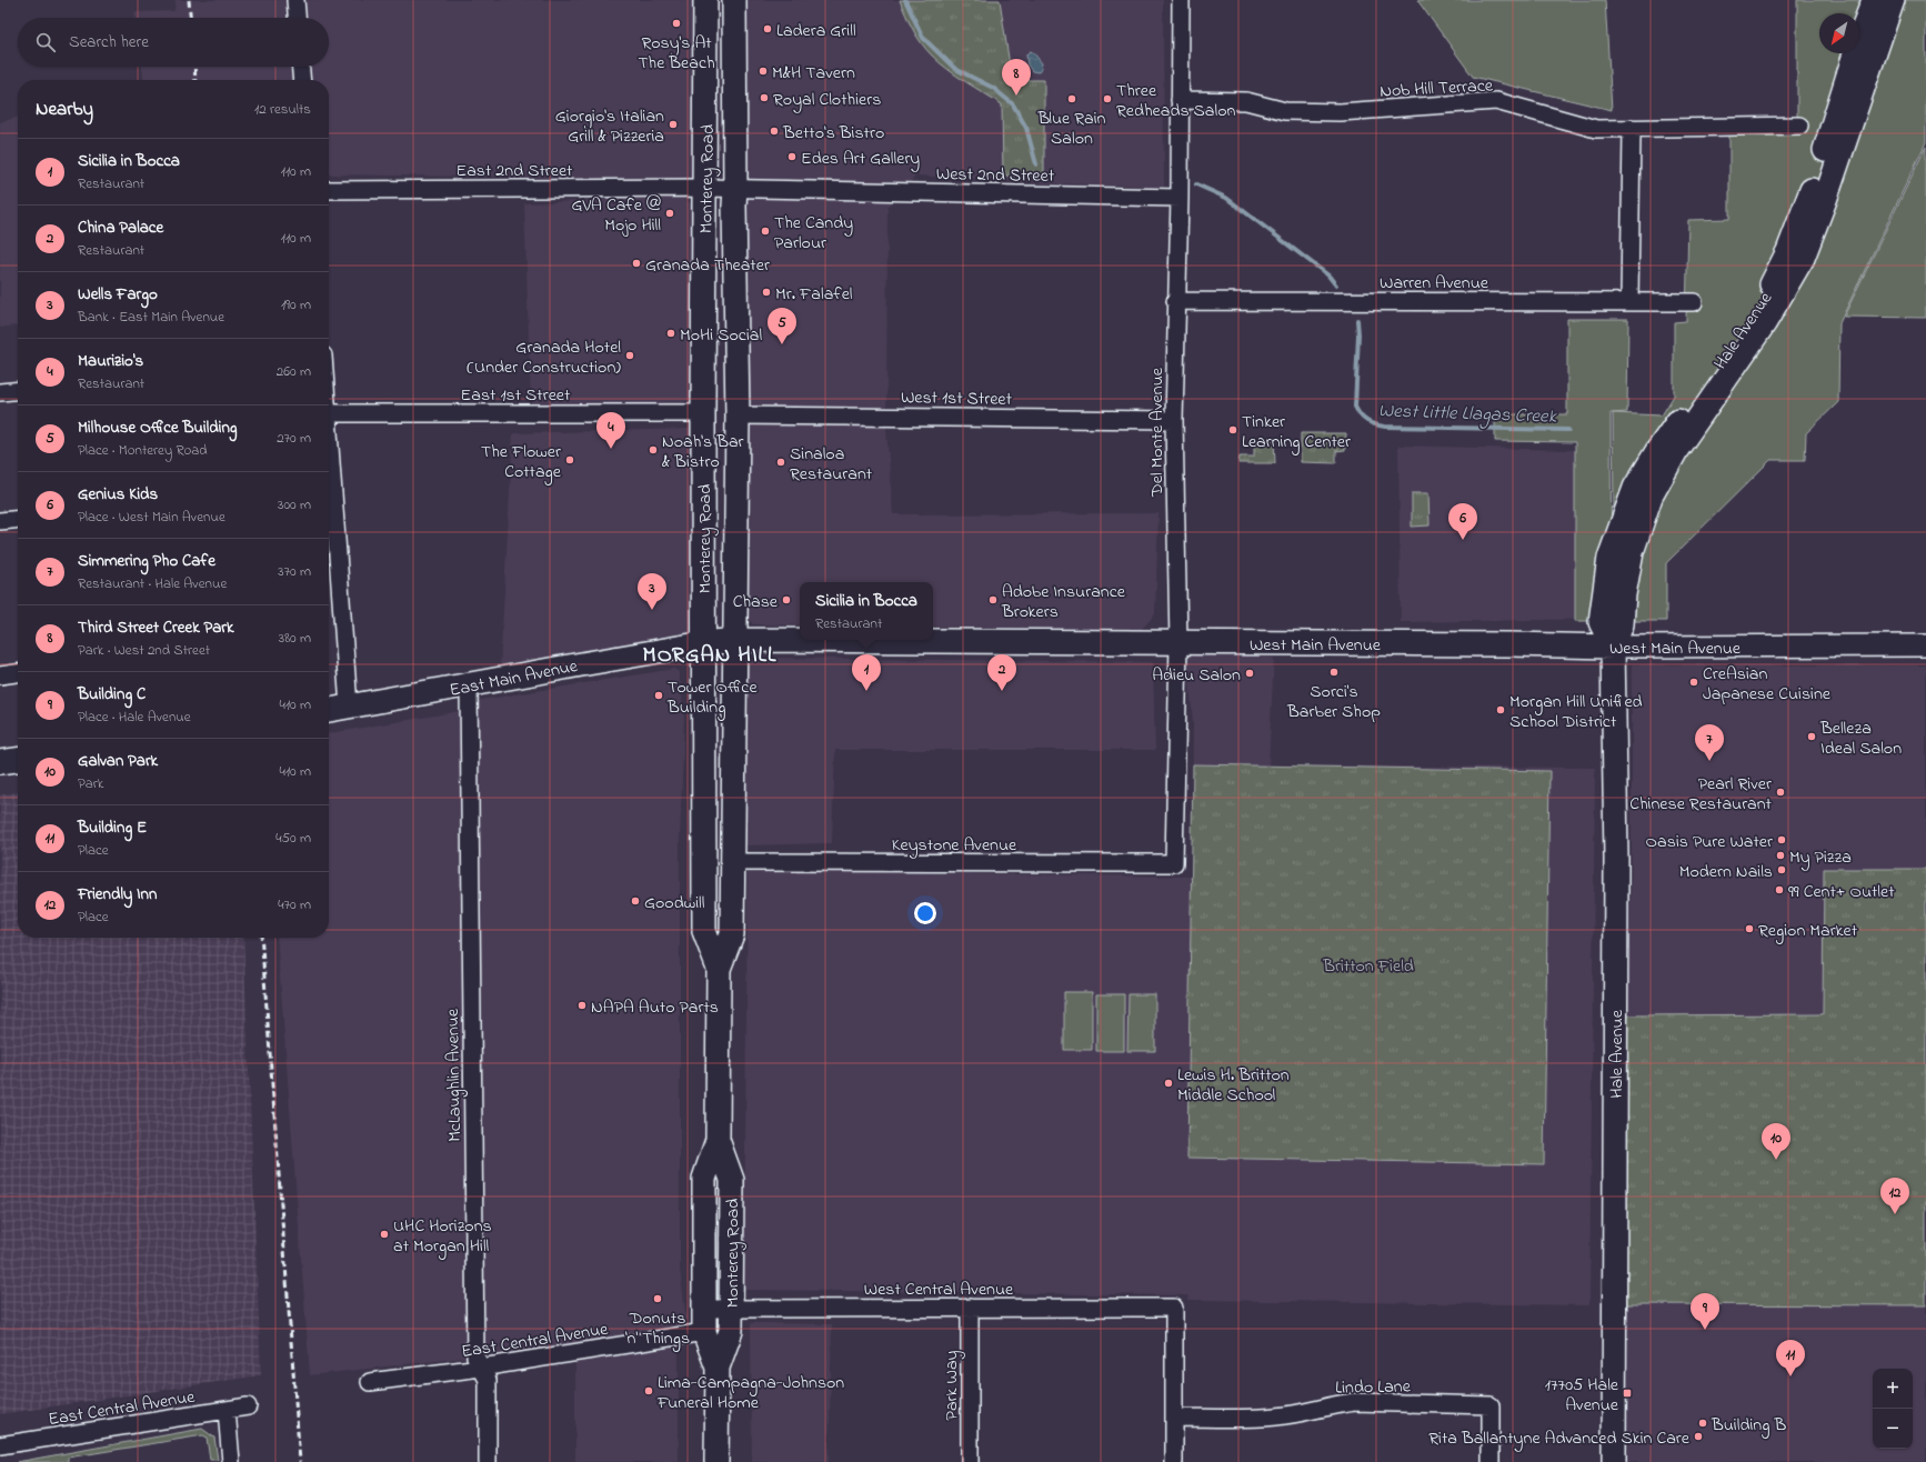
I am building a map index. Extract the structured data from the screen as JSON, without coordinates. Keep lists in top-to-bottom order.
{
  "streets": {
    "main road": [
      "Monterey Road",
      "Hale Avenue",
      "West Main Avenue",
      "East Main Avenue"
    ],
    "street": [
      "Nob Hill Terrace",
      "East 2nd Street",
      "West 2nd Street",
      "Warren Avenue",
      "East 1st Street",
      "West 1st Street",
      "Del Monte Avenue",
      "Keystone Avenue",
      "McLaughlin Avenue",
      "West Central Avenue",
      "East Central Avenue",
      "Park Way",
      "Lindo Lane"
    ]
  },
  "crossings": [
    ["Nob Hill Terrace", "Del Monte Avenue"],
    ["East 2nd Street", "West 2nd Street"],
    ["East 2nd Street", "Monterey Road"],
    ["West 2nd Street", "Monterey Road"],
    ["West 2nd Street", "Del Monte Avenue"],
    ["Monterey Road", "East 1st Street"],
    ["Monterey Road", "West 1st Street"],
    ["Monterey Road", "West Main Avenue"],
    ["Monterey Road", "East Main Avenue"],
    ["Monterey Road", "Keystone Avenue"],
    ["Monterey Road", "West Central Avenue"],
    ["Monterey Road", "East Central Avenue"],
    ["Warren Avenue", "Del Monte Avenue"],
    ["Hale Avenue", "West Main Avenue"],
    ["West 1st Street", "Del Monte Avenue"],
    ["Del Monte Avenue", "West Main Avenue"],
    ["Del Monte Avenue", "Keystone Avenue"],
    ["West Main Avenue", "East Main Avenue"],
    ["East Main Avenue", "McLaughlin Avenue"],
    ["McLaughlin Avenue", "East Central Avenue"],
    ["West Central Avenue", "Park Way"],
    ["West Central Avenue", "Lindo Lane"]
  ],
  "districts": ["MORGAN HILL"],
  "water": ["West Little Llagas Creek"],
  "parks": ["Britton Field"],
  "places": {
    "other": [
      "Rosy's At The Beach",
      "Ladera Grill",
      "M&H Tavern",
      "Royal Clothiers",
      "Blue Rain Salon",
      "Three Redheads Salon",
      "Giorgio's Italian Grill & Pizzeria",
      "Betto's Bistro",
      "Edes Art Gallery",
      "GVA Cafe @ Mojo Hill",
      "The Candy Parlour",
      "Granada Theater",
      "Mr. Falafel",
      "MoHi Social",
      "Granada Hotel (Under Construction)",
      "Tinker Learning Center",
      "Noah's Bar & Bistro",
      "The Flower Cottage",
      "Sinaloa Restaurant",
      "Chase",
      "Adobe Insurance Brokers",
      "Sorci's Barber Shop",
      "Adieu Salon",
      "CreAsian Japanese Cuisine",
      "Tower Office Building",
      "Morgan Hill Unified School District",
      "Belleza Ideal Salon",
      "Pearl River Chinese Restaurant",
      "Oasis Pure Water",
      "My Pizza",
      "Modern Nails",
      "99 Cent+ Outlet",
      "Goodwill",
      "Region Market",
      "NAPA Auto Parts",
      "Lewis H. Britton Middle School",
      "UHC Horizons at Morgan Hill",
      "Donuts 'n' Things",
      "Lima-Campagna-Johnson Funeral Home",
      "Building B",
      "Rita Ballantyne Advanced Skin Care"
    ],
    "transit": ["17705 Hale Avenue"]
  },
  "north": "bottom left",
  "page": {
    "search": "Search here",
    "pins": [
      "8",
      "5",
      "4",
      "6",
      "3",
      "1",
      "2",
      "7",
      "10",
      "12",
      "9",
      "11"
    ],
    "heading": ["Nearby", "12 results"],
    "list": [
      {
        "mark": "1",
        "name": "Sicilia in Bocca",
        "note": "Restaurant",
        "value": "110 m"
      },
      {
        "mark": "2",
        "name": "China Palace",
        "note": "Restaurant",
        "value": "110 m"
      },
      {
        "mark": "3",
        "name": "Wells Fargo",
        "note": "Bank · East Main Avenue",
        "value": "190 m"
      },
      {
        "mark": "4",
        "name": "Maurizio's",
        "note": "Restaurant",
        "value": "260 m"
      },
      {
        "mark": "5",
        "name": "Milhouse Office Building",
        "note": "Place · Monterey Road",
        "value": "270 m"
      },
      {
        "mark": "6",
        "name": "Genius Kids",
        "note": "Place · West Main Avenue",
        "value": "300 m"
      },
      {
        "mark": "7",
        "name": "Simmering Pho Cafe",
        "note": "Restaurant · Hale Avenue",
        "value": "370 m"
      },
      {
        "mark": "8",
        "name": "Third Street Creek Park",
        "note": "Park · West 2nd Street",
        "value": "380 m"
      },
      {
        "mark": "9",
        "name": "Building C",
        "note": "Place · Hale Avenue",
        "value": "410 m"
      },
      {
        "mark": "10",
        "name": "Galvan Park",
        "note": "Park",
        "value": "410 m"
      },
      {
        "mark": "11",
        "name": "Building E",
        "note": "Place",
        "value": "450 m"
      },
      {
        "mark": "12",
        "name": "Friendly Inn",
        "note": "Place",
        "value": "470 m"
      }
    ],
    "popup": ["Sicilia in Bocca", "Restaurant"],
    "map_buttons": ["+", "−"]
  }
}
